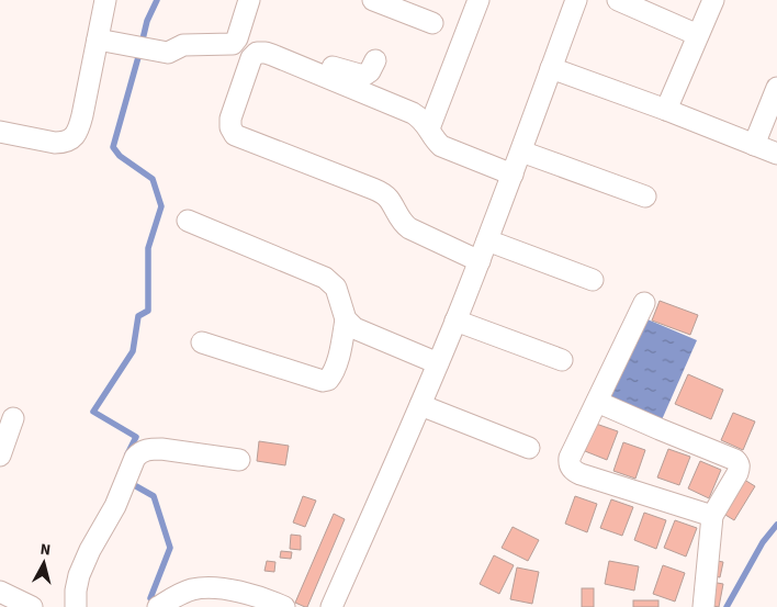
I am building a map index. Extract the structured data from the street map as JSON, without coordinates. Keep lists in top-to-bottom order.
{
  "north": "top"
}
